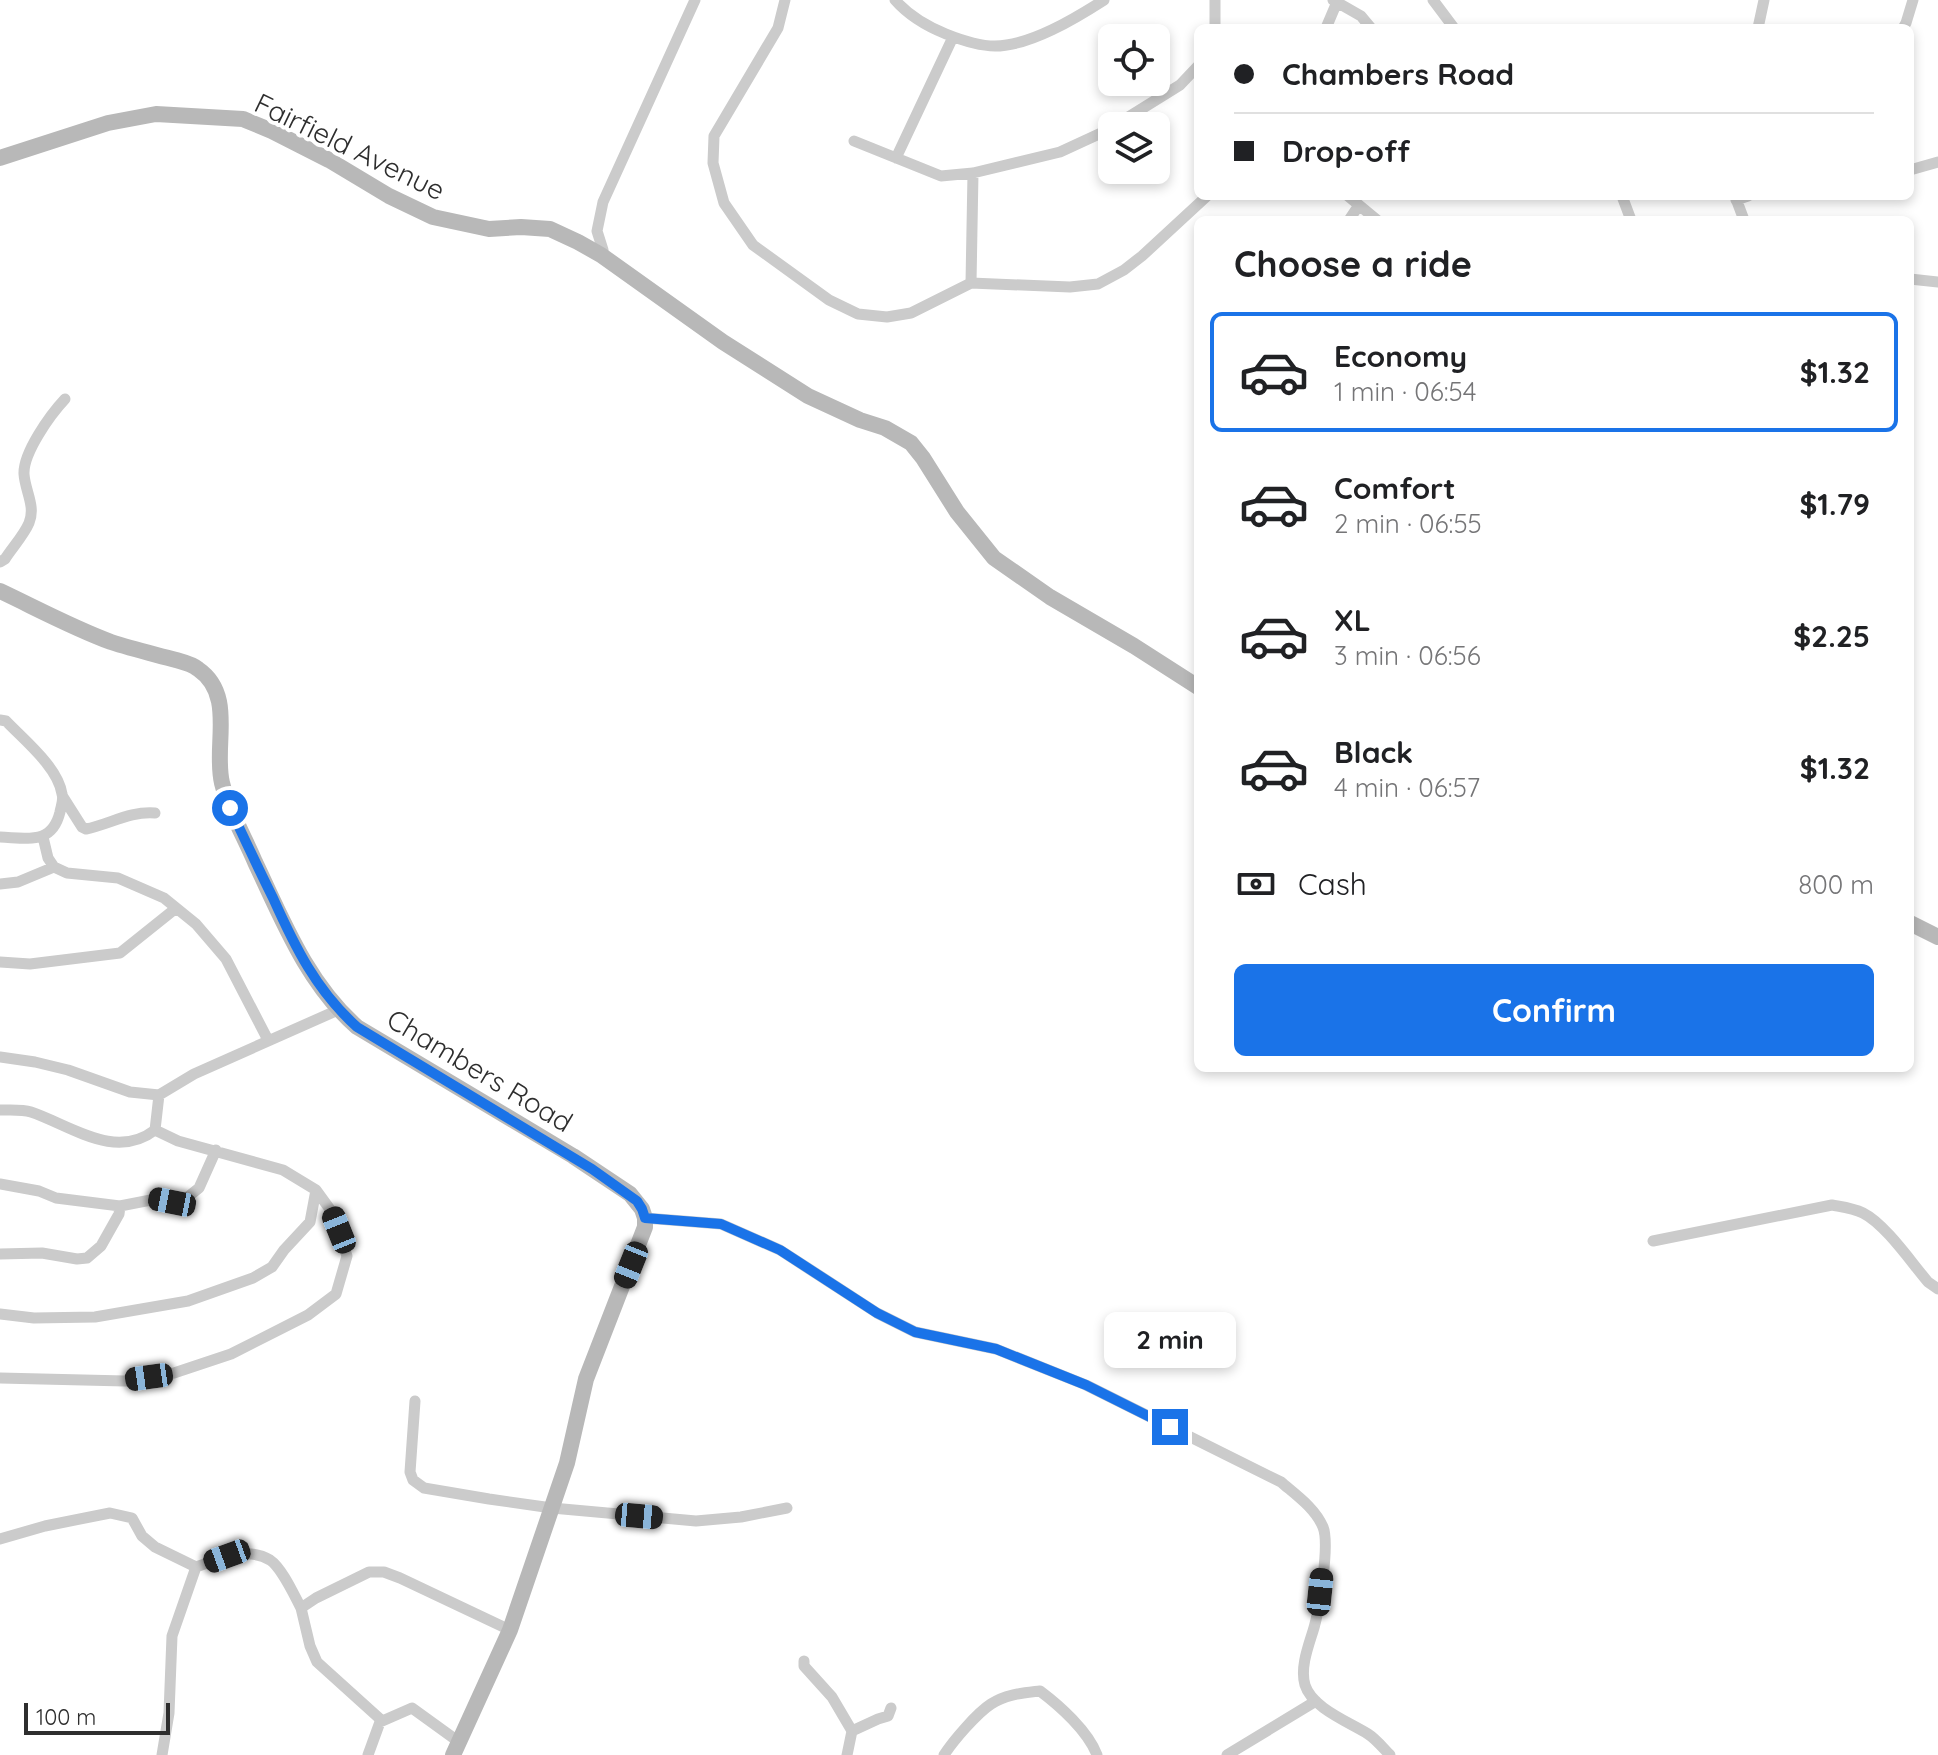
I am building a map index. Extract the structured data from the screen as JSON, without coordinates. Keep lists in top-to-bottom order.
{
  "streets": {
    "street": ["Fairfield Avenue", "Chambers Road"]
  },
  "scale_bar": "100 m",
  "page": {
    "banner": ["Chambers Road", "Drop-off"],
    "heading": "Choose a ride",
    "list": [
      {
        "name": "Economy",
        "note": "1 min · 06:54",
        "value": "$1.32"
      },
      {
        "name": "Comfort",
        "note": "2 min · 06:55",
        "value": "$1.79"
      },
      {
        "name": "XL",
        "note": "3 min · 06:56",
        "value": "$2.25"
      },
      {
        "name": "Black",
        "note": "4 min · 06:57",
        "value": "$1.32"
      }
    ],
    "pay": ["Cash", "800 m"],
    "buttons": "Confirm",
    "bubble": "2 min",
    "scale": "100 m"
  }
}
